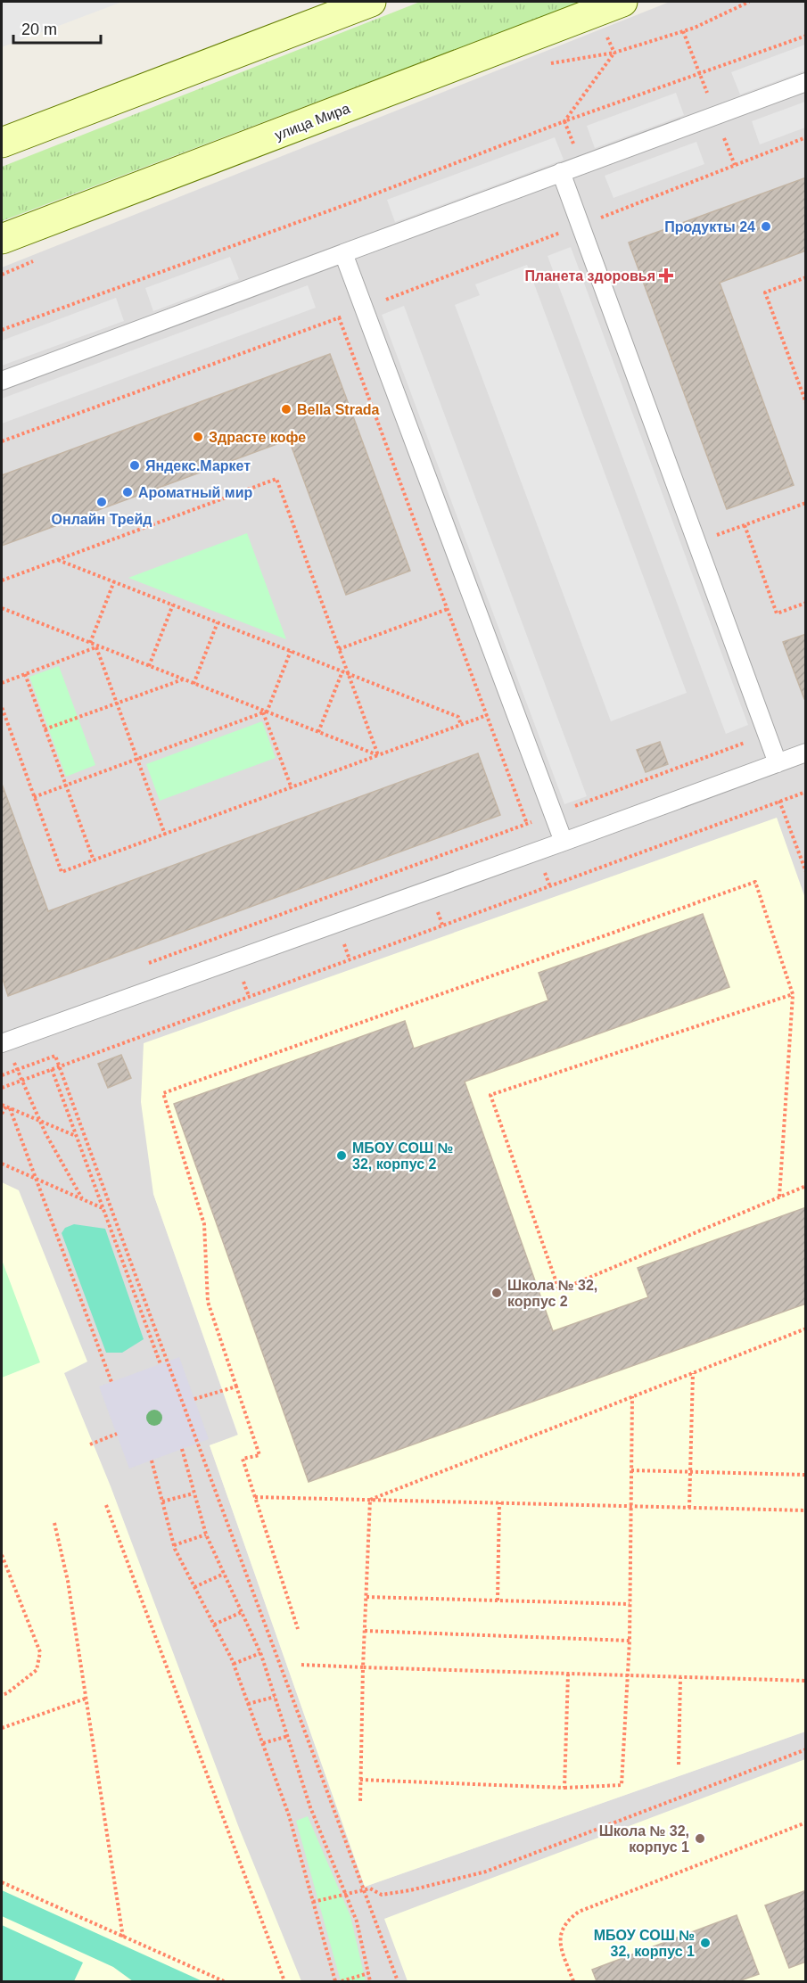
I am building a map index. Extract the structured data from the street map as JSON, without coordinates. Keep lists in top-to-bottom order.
{
  "streets": {
    "main road": ["улица Мира"]
  },
  "places": {
    "other": [
      "Продукты 24",
      "Bella Strada",
      "Здрасте кофе",
      "Яндекс.Маркет",
      "Ароматный мир",
      "Онлайн Трейд",
      "МБОУ СОШ № 32, корпус 2",
      "Школа № 32, корпус 2",
      "Школа № 32, корпус 1",
      "МБОУ СОШ № 32, корпус 1"
    ],
    "health": ["Планета здоровья"]
  },
  "scale_bar": "20 m"
}
